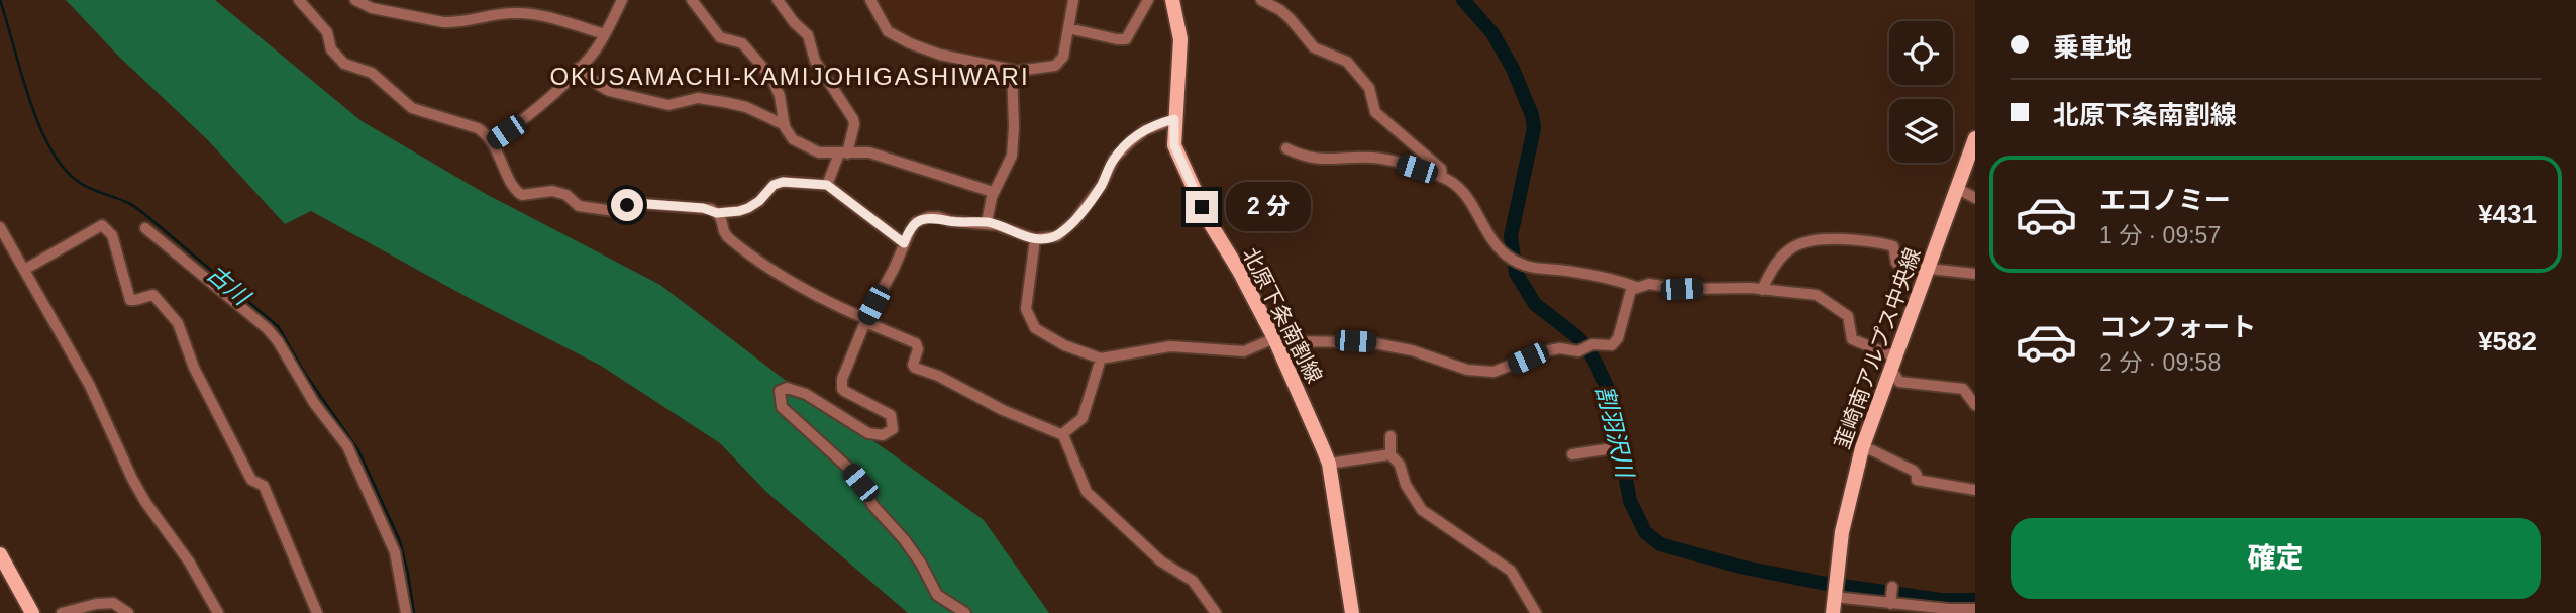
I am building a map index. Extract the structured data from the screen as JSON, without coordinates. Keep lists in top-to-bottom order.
{
  "streets": {
    "main road": ["北原下条南割線", "韮崎南アルプス中央線"]
  },
  "districts": ["OKUSAMACHI-KAMIJOHIGASHIWARI"],
  "water": ["古川", "割羽沢川"],
  "page": {
    "banner": ["乗車地", "北原下条南割線"],
    "list": [
      {
        "name": "エコノミー",
        "note": "1 分 · 09:57",
        "value": "¥431"
      },
      {
        "name": "コンフォート",
        "note": "2 分 · 09:58",
        "value": "¥582"
      }
    ],
    "bubble": "2 分",
    "buttons": "確定"
  }
}
